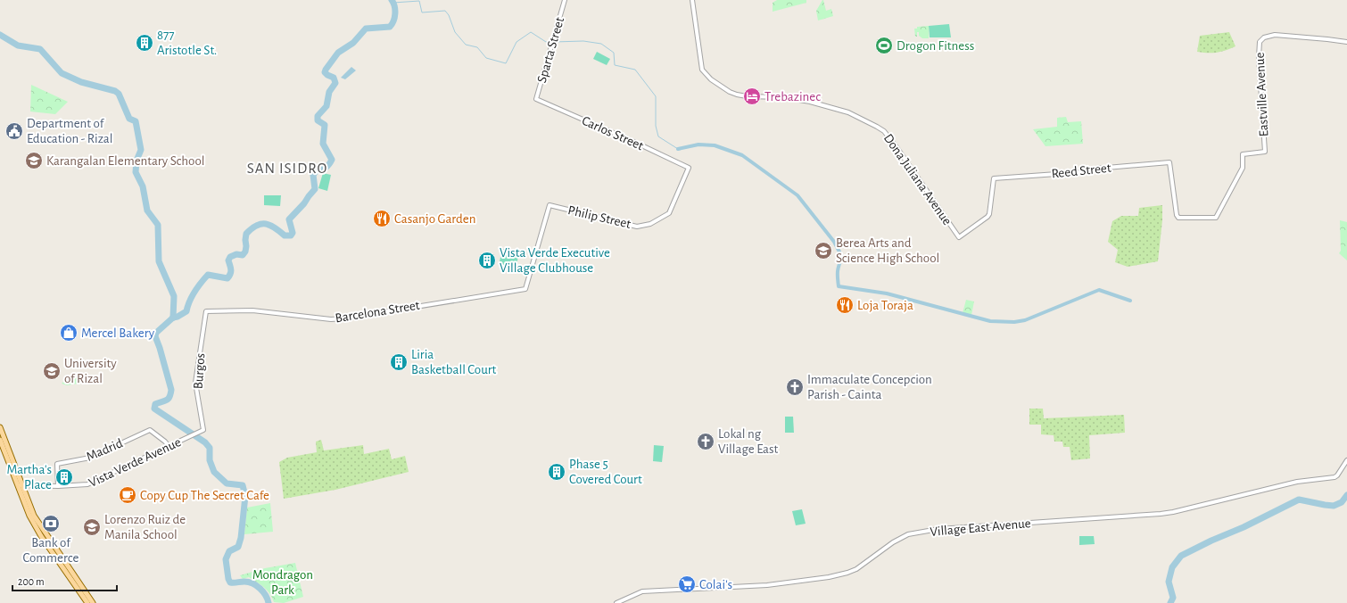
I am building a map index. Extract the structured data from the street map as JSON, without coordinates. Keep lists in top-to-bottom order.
{
  "streets": {
    "street": [
      "Sparta Street",
      "Eastville Avenue",
      "Carlos Street",
      "Reed Street",
      "Dona Juliana Avenue",
      "Philip Street",
      "Barcelona Street",
      "Burgos",
      "Madrid",
      "Vista Verde Avenue",
      "Village East Avenue"
    ]
  },
  "crossings": [
    ["Sparta Street", "Carlos Street"],
    ["Eastville Avenue", "Reed Street"],
    ["Carlos Street", "Philip Street"],
    ["Reed Street", "Dona Juliana Avenue"],
    ["Philip Street", "Barcelona Street"],
    ["Barcelona Street", "Burgos"],
    ["Burgos", "Vista Verde Avenue"],
    ["Madrid", "Vista Verde Avenue"]
  ],
  "districts": ["SAN ISIDRO"],
  "parks": ["Mondragon Park"],
  "places": {
    "building": [
      "877 Aristotle St.",
      "Vista Verde Executive Village Clubhouse",
      "Liria Basketball Court",
      "Phase 5 Covered Court",
      "Martha's Place"
    ],
    "sports": ["Drogon Fitness"],
    "hotel": ["Trebazinec"],
    "public building": ["Department of Education - Rizal"],
    "school or university": [
      "Karangalan Elementary School",
      "Berea Arts and Science High School",
      "University of Rizal",
      "Lorenzo Ruiz de Manila School"
    ],
    "restaurant": ["Casanjo Garden", "Loja Toraja"],
    "shop": ["Mercel Bakery"],
    "church": ["Immaculate Concepcion Parish - Cainta", "Lokal ng Village East"],
    "cafe": ["Copy Cup The Secret Cafe"],
    "bank": ["Bank of Commerce"],
    "supermarket": ["Colai's"]
  },
  "scale_bar": "200 m"
}
